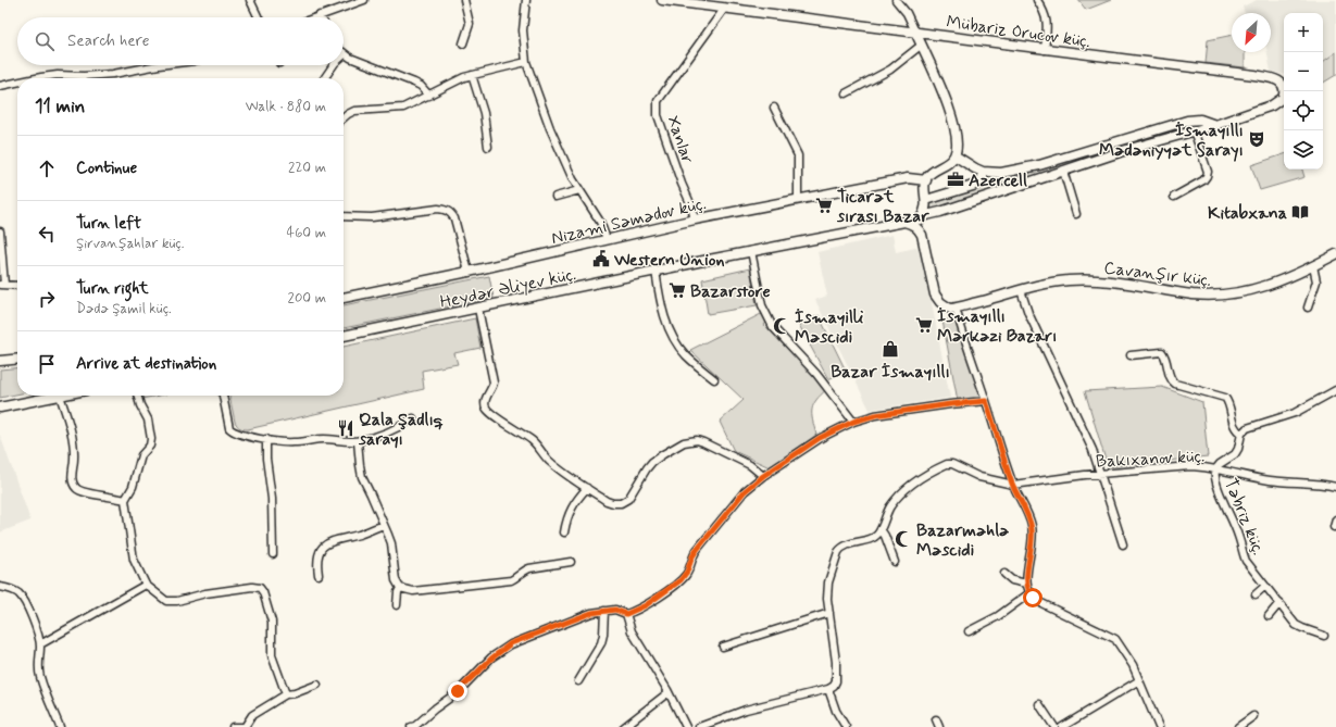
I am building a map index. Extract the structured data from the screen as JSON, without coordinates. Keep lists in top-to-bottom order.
{
  "streets": {
    "street": [
      "Mübariz Orucov küç.",
      "Xanlar",
      "Nizami Səmədov küç.",
      "Cavanşır küç.",
      "Heydər Əliyev küç.",
      "Bakıxanov küç.",
      "Təbriz küç."
    ]
  },
  "crossings": [
    ["Mübariz Orucov küç.", "Xanlar"],
    ["Xanlar", "Nizami Səmədov küç."],
    ["Cavanşır küç.", "Heydər Əliyev küç."],
    ["Bakıxanov küç.", "Təbriz küç."]
  ],
  "places": {
    "theatre": ["İsmayıllı Mədəniyyət Sarayı"],
    "office": ["Azercell"],
    "supermarket": ["Ticarət sırası Bazar", "Bazarstore", "İsmayıllı Mərkəzi Bazarı"],
    "library": ["Kitabxana"],
    "public building": ["Western Union"],
    "mosque": ["İsmayilli Məscidi", "Bazarməhlə Məscidi"],
    "shop": ["Bazar İsmayıllı"],
    "restaurant": ["Qala Şadlıq sarayı"]
  },
  "north": "bottom left",
  "page": {
    "map_buttons": ["+", "−"],
    "search": "Search here",
    "heading": ["11 min", "Walk · 880 m"],
    "list": [
      ["Continue", "220 m"],
      ["Turn left", "Şirvanşahlar küç.", "460 m"],
      ["Turn right", "Dədə Şamil küç.", "200 m"],
      "Arrive at destination"
    ]
  }
}
